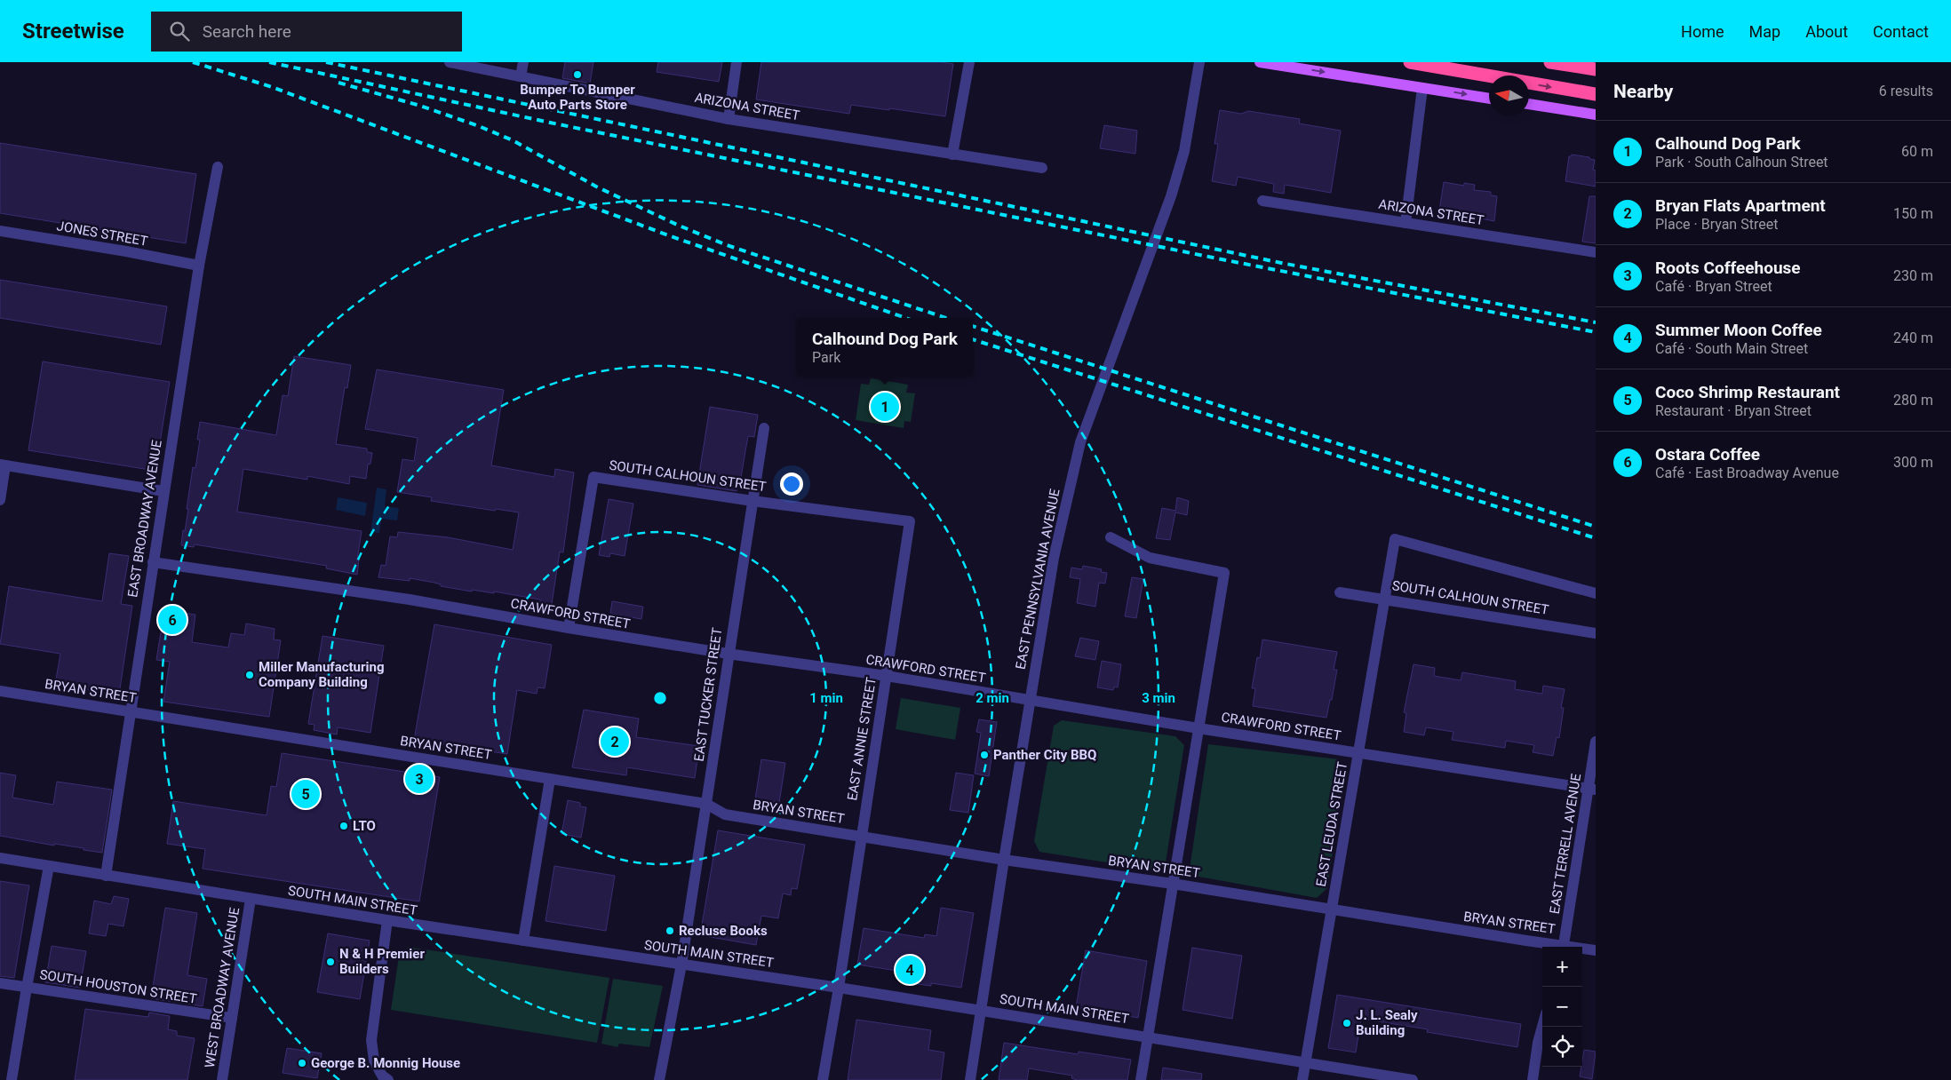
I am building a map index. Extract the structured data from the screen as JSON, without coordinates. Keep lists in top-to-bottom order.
{
  "streets": {
    "street": [
      "ARIZONA STREET",
      "JONES STREET",
      "SOUTH CALHOUN STREET",
      "EAST BROADWAY AVENUE",
      "EAST PENNSYLVANIA AVENUE",
      "CRAWFORD STREET",
      "BRYAN STREET",
      "EAST TUCKER STREET",
      "EAST ANNIE STREET",
      "EAST LEUDA STREET",
      "EAST TERRELL AVENUE",
      "SOUTH MAIN STREET",
      "SOUTH HOUSTON STREET",
      "WEST BROADWAY AVENUE"
    ]
  },
  "crossings": [
    ["JONES STREET", "EAST BROADWAY AVENUE"],
    ["SOUTH CALHOUN STREET", "CRAWFORD STREET"],
    ["SOUTH CALHOUN STREET", "EAST TUCKER STREET"],
    ["SOUTH CALHOUN STREET", "EAST ANNIE STREET"],
    ["SOUTH CALHOUN STREET", "EAST LEUDA STREET"],
    ["EAST BROADWAY AVENUE", "CRAWFORD STREET"],
    ["EAST BROADWAY AVENUE", "BRYAN STREET"],
    ["EAST BROADWAY AVENUE", "SOUTH MAIN STREET"],
    ["EAST PENNSYLVANIA AVENUE", "CRAWFORD STREET"],
    ["EAST PENNSYLVANIA AVENUE", "BRYAN STREET"],
    ["EAST PENNSYLVANIA AVENUE", "SOUTH MAIN STREET"],
    ["CRAWFORD STREET", "EAST TUCKER STREET"],
    ["CRAWFORD STREET", "EAST ANNIE STREET"],
    ["CRAWFORD STREET", "EAST LEUDA STREET"],
    ["CRAWFORD STREET", "EAST TERRELL AVENUE"],
    ["BRYAN STREET", "EAST TUCKER STREET"],
    ["BRYAN STREET", "EAST ANNIE STREET"],
    ["BRYAN STREET", "EAST LEUDA STREET"],
    ["EAST TUCKER STREET", "SOUTH MAIN STREET"],
    ["EAST ANNIE STREET", "SOUTH MAIN STREET"],
    ["EAST LEUDA STREET", "SOUTH MAIN STREET"],
    ["SOUTH MAIN STREET", "WEST BROADWAY AVENUE"],
    ["SOUTH HOUSTON STREET", "WEST BROADWAY AVENUE"]
  ],
  "places": [
    "Bumper To Bumper Auto Parts Store",
    "Miller Manufacturing Company Building",
    "Panther City BBQ",
    "LTO",
    "Recluse Books",
    "N & H Premier Builders",
    "J. L. Sealy Building",
    "George B. Monnig House"
  ],
  "north": "left",
  "page": {
    "header": "Streetwise",
    "search": "Search here",
    "nav": [
      "Home",
      "Map",
      "About",
      "Contact"
    ],
    "heading": ["Nearby", "6 results"],
    "list": [
      {
        "mark": "1",
        "name": "Calhound Dog Park",
        "note": "Park · South Calhoun Street",
        "value": "60 m"
      },
      {
        "mark": "2",
        "name": "Bryan Flats Apartment",
        "note": "Place · Bryan Street",
        "value": "150 m"
      },
      {
        "mark": "3",
        "name": "Roots Coffeehouse",
        "note": "Café · Bryan Street",
        "value": "230 m"
      },
      {
        "mark": "4",
        "name": "Summer Moon Coffee",
        "note": "Café · South Main Street",
        "value": "240 m"
      },
      {
        "mark": "5",
        "name": "Coco Shrimp Restaurant",
        "note": "Restaurant · Bryan Street",
        "value": "280 m"
      },
      {
        "mark": "6",
        "name": "Ostara Coffee",
        "note": "Café · East Broadway Avenue",
        "value": "300 m"
      }
    ],
    "popup": ["Calhound Dog Park", "Park"],
    "pins": [
      "1",
      "6",
      "2",
      "3",
      "5",
      "4"
    ],
    "map_buttons": ["+", "−"]
  },
  "rings": ["1 min", "2 min", "3 min"]
}
